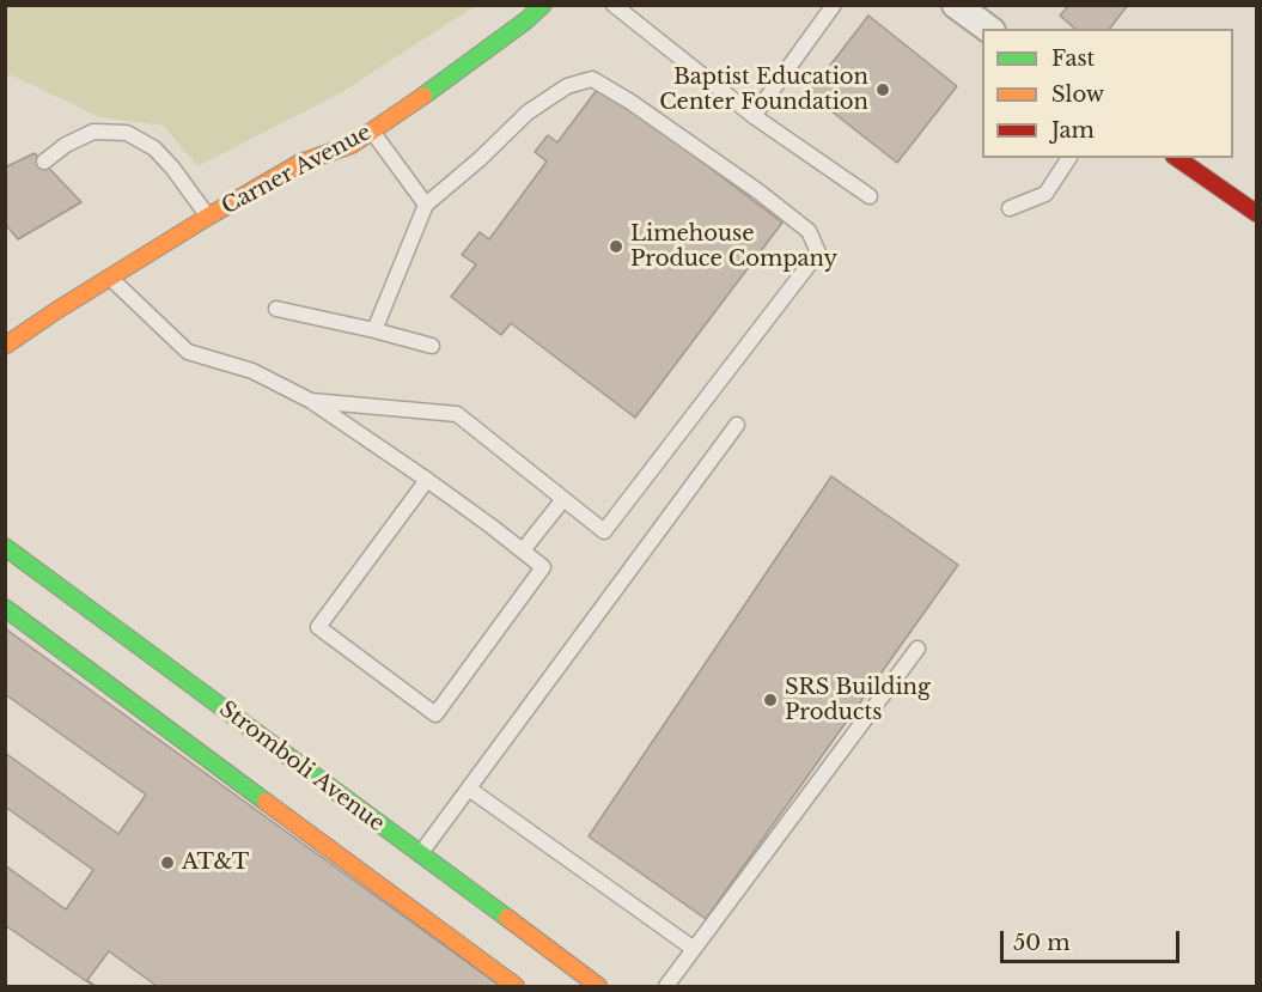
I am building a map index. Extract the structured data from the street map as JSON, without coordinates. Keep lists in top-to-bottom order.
{
  "streets": {
    "street": ["Carner Avenue", "Stromboli Avenue"]
  },
  "places": [
    "Baptist Education Center Foundation",
    "Limehouse Produce Company",
    "SRS Building Products",
    "AT&T"
  ],
  "legend": ["Fast", "Slow", "Jam"],
  "scale_bar": "50 m"
}
